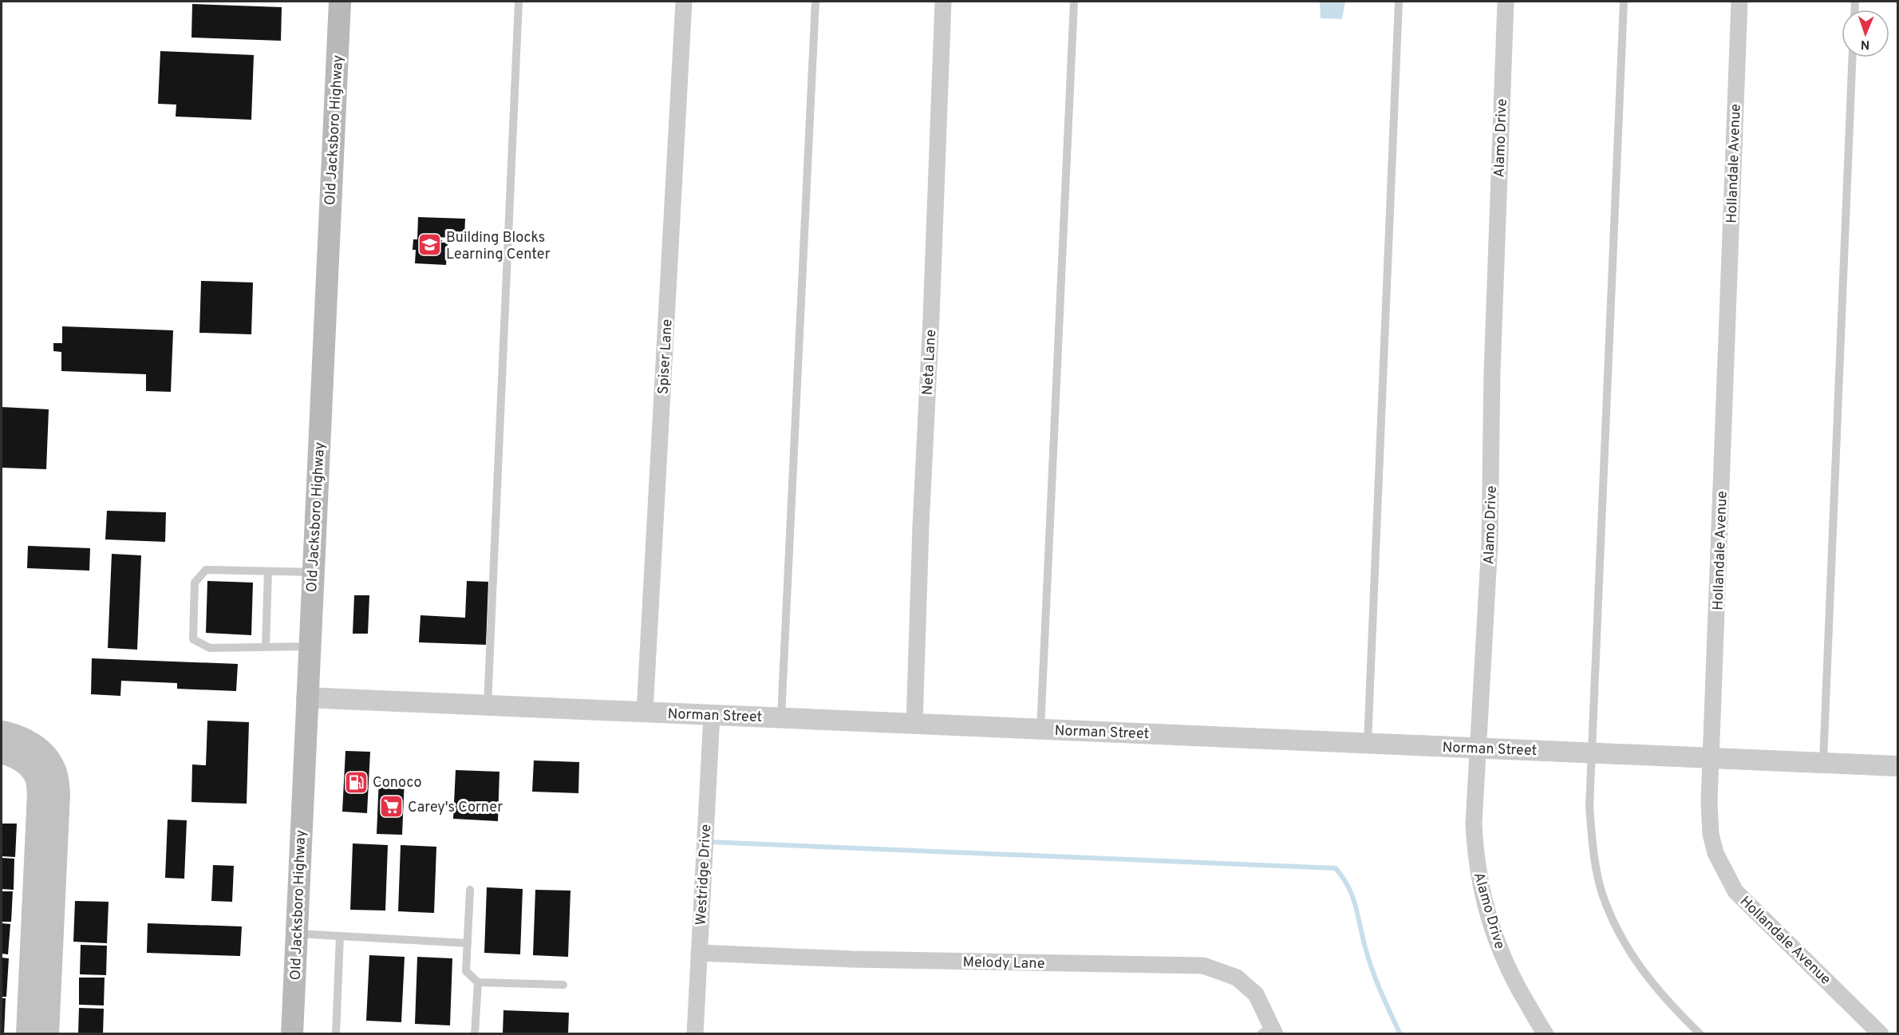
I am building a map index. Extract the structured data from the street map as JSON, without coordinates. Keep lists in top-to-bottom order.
{
  "streets": {
    "main road": ["Old Jacksboro Highway"],
    "street": [
      "Alamo Drive",
      "Hollandale Avenue",
      "Spiser Lane",
      "Neta Lane",
      "Norman Street",
      "Westridge Drive",
      "Melody Lane"
    ]
  },
  "crossings": [
    ["Old Jacksboro Highway", "Norman Street"],
    ["Alamo Drive", "Norman Street"],
    ["Hollandale Avenue", "Norman Street"],
    ["Spiser Lane", "Norman Street"],
    ["Neta Lane", "Norman Street"],
    ["Norman Street", "Westridge Drive"],
    ["Westridge Drive", "Melody Lane"]
  ],
  "places": {
    "school or university": ["Building Blocks Learning Center"],
    "fuel station": ["Conoco"],
    "supermarket": ["Carey's Corner"]
  },
  "north": "bottom"
}
